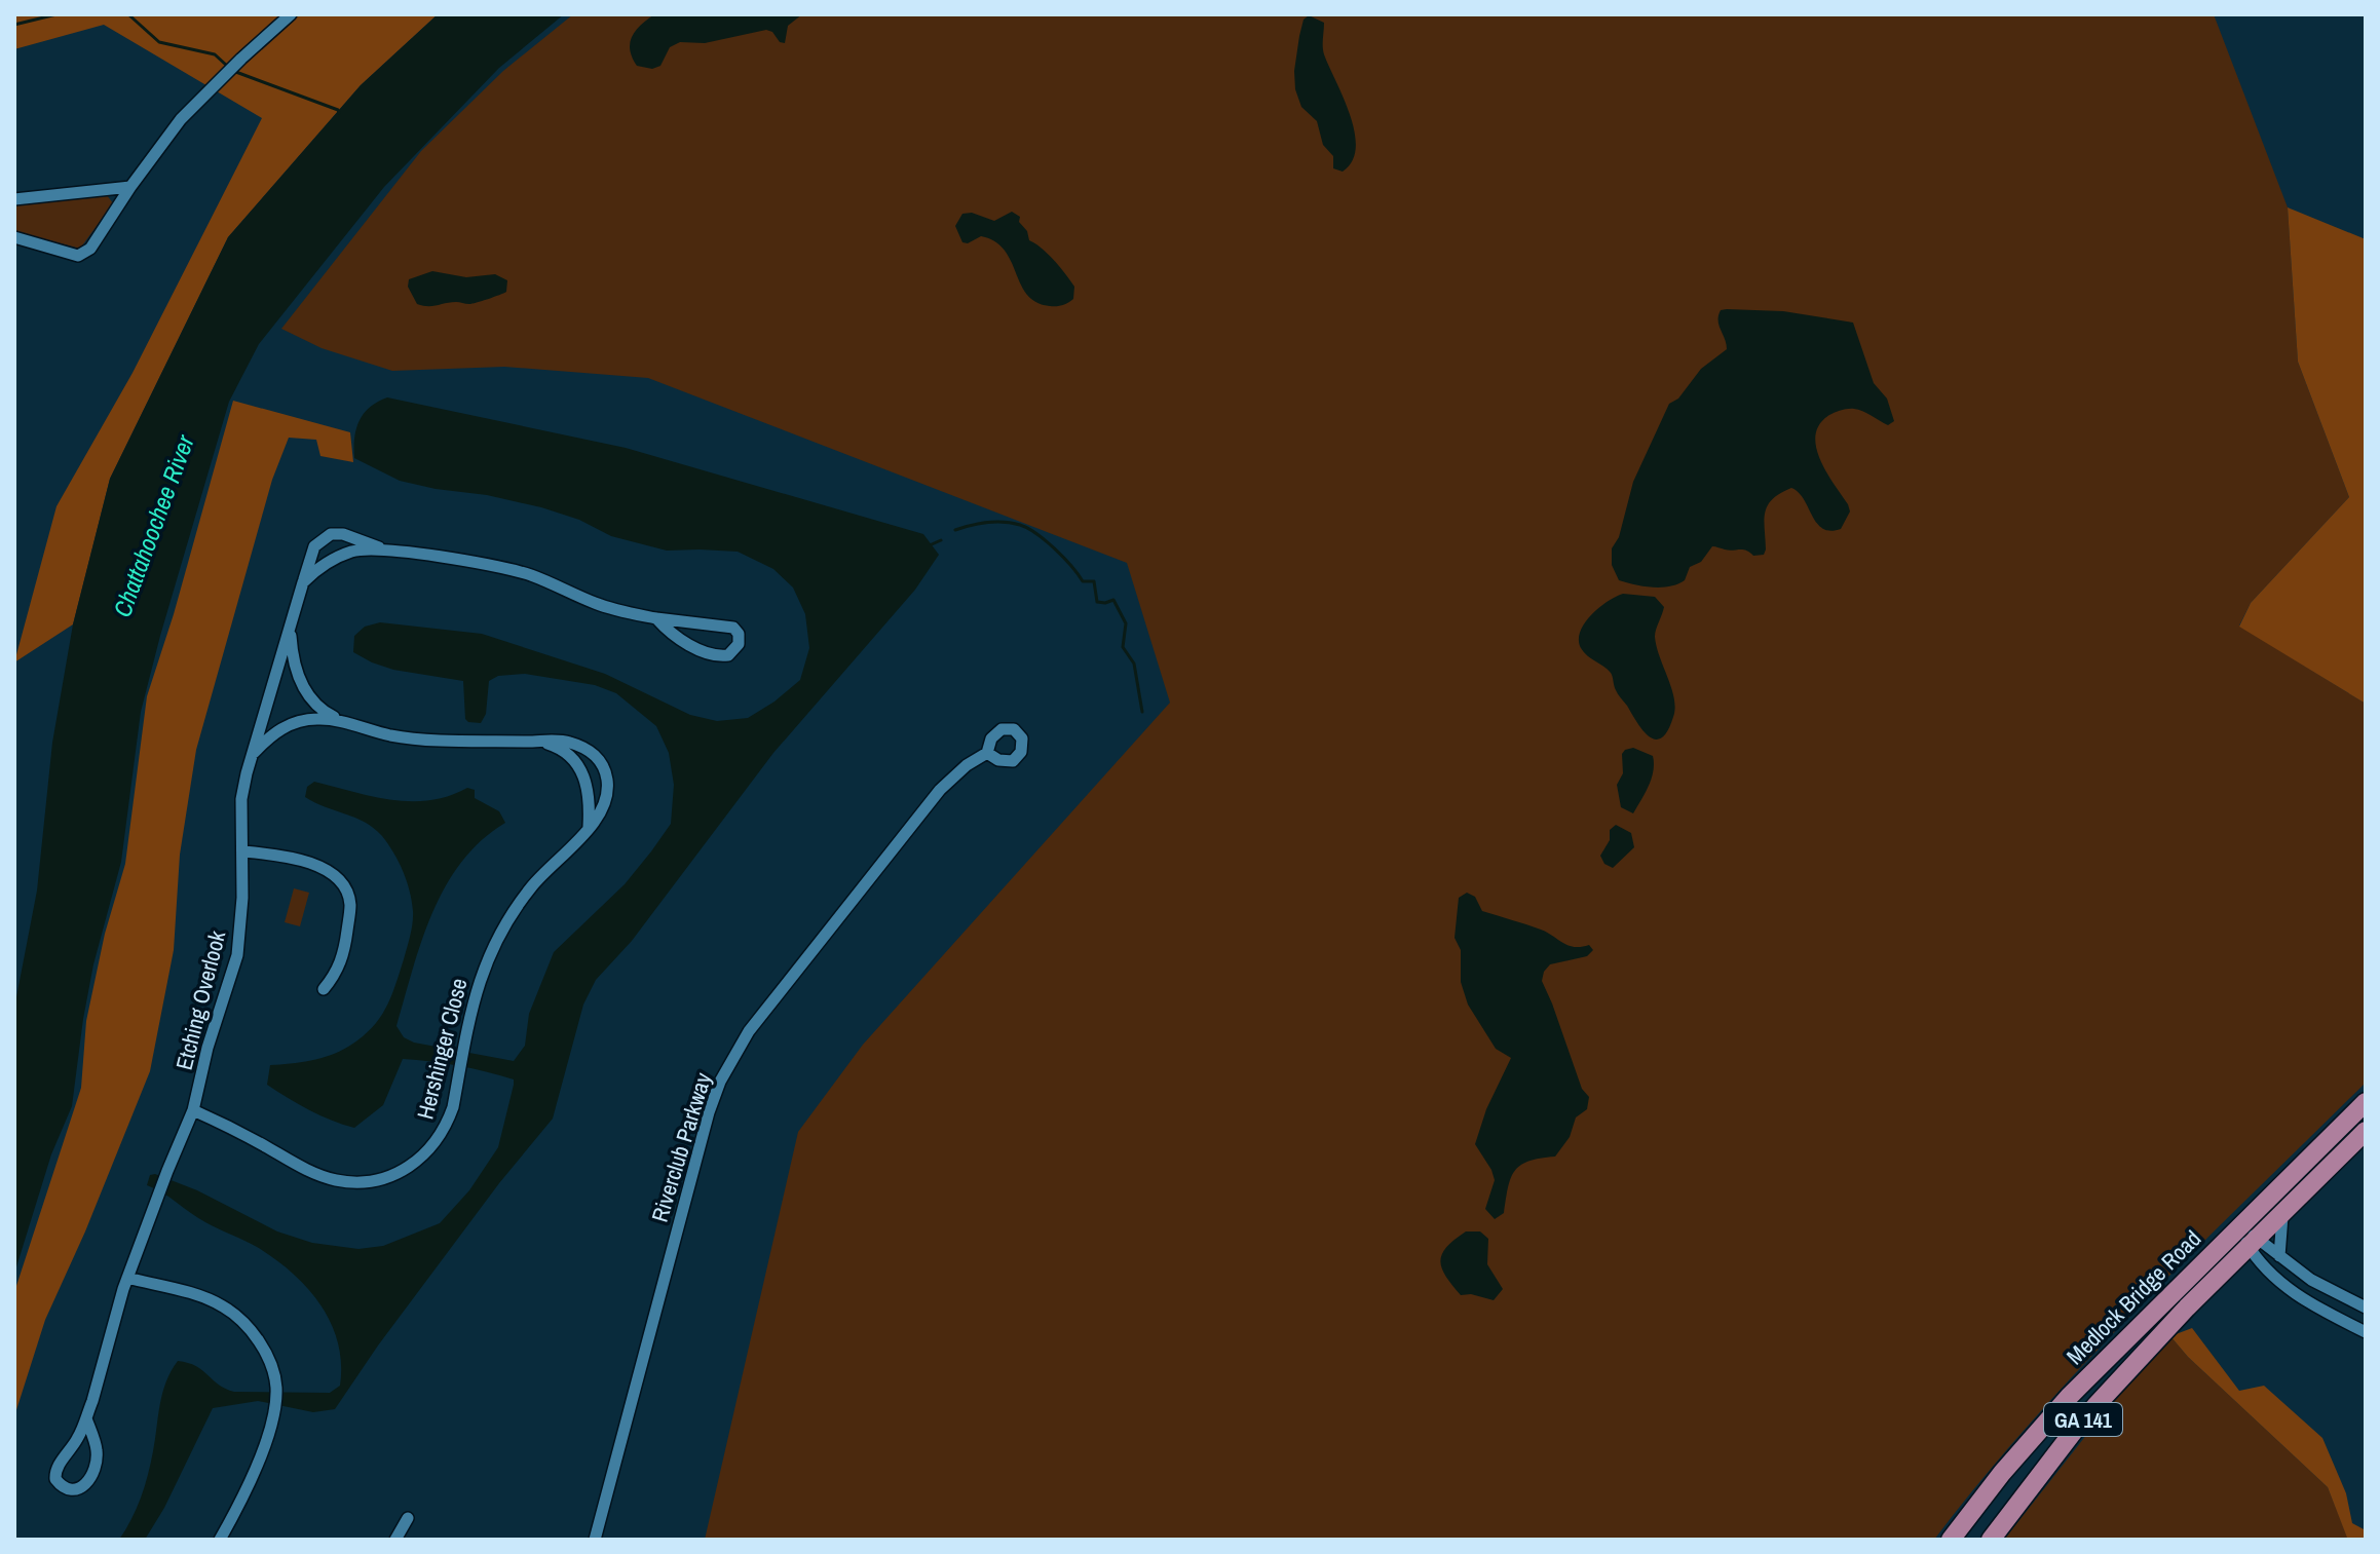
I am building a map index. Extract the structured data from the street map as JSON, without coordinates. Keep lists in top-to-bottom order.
{
  "streets": {
    "highway": ["Medlock Bridge Road", "GA 141"],
    "street": ["Etching Overlook", "Hershinger Close", "Riverclub Parkway"]
  },
  "crossings": [
    ["Etching Overlook", "Hershinger Close"]
  ],
  "water": ["Chattahoochee River"]
}
